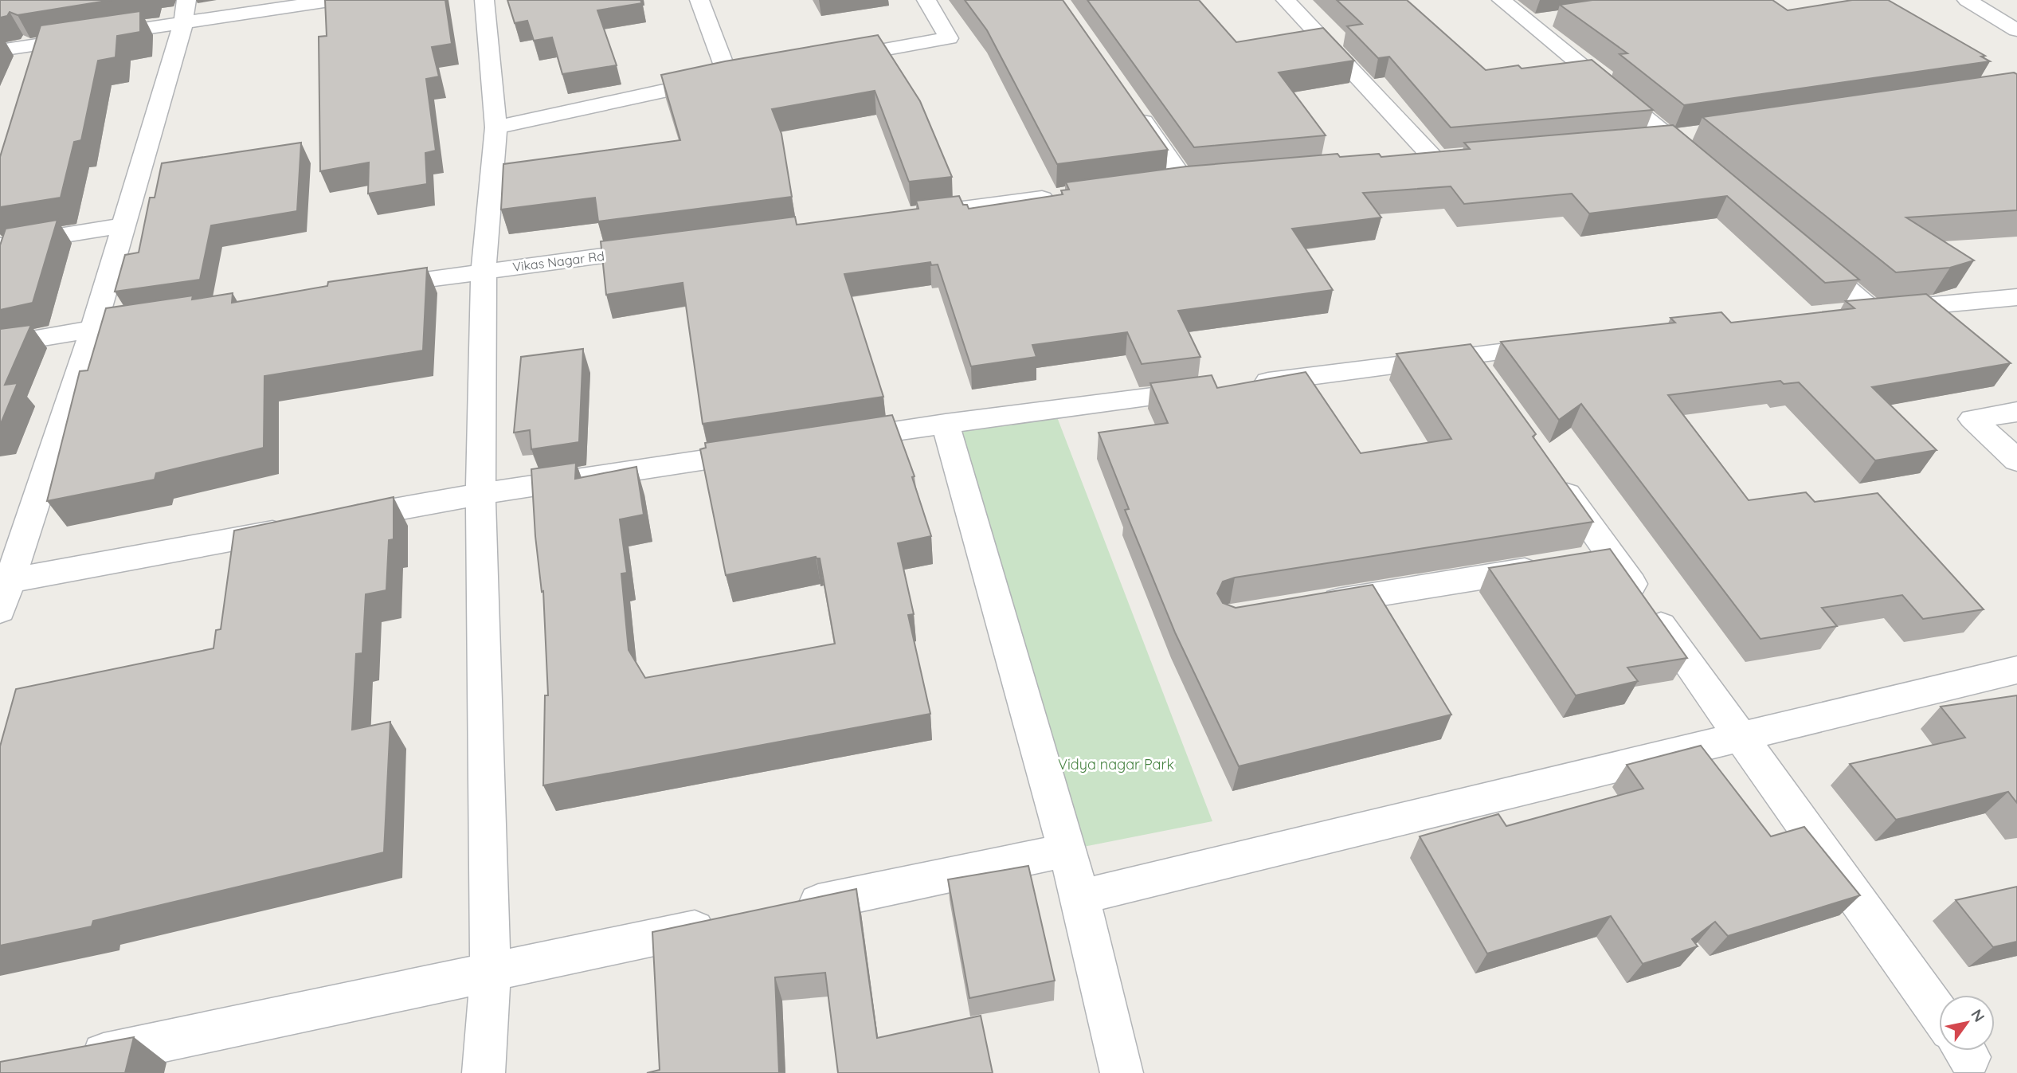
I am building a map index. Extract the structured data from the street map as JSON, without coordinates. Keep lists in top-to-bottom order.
{
  "streets": {
    "street": ["Vikas Nagar Rd"]
  },
  "parks": ["Vidya nagar Park"],
  "north": "top right"
}
